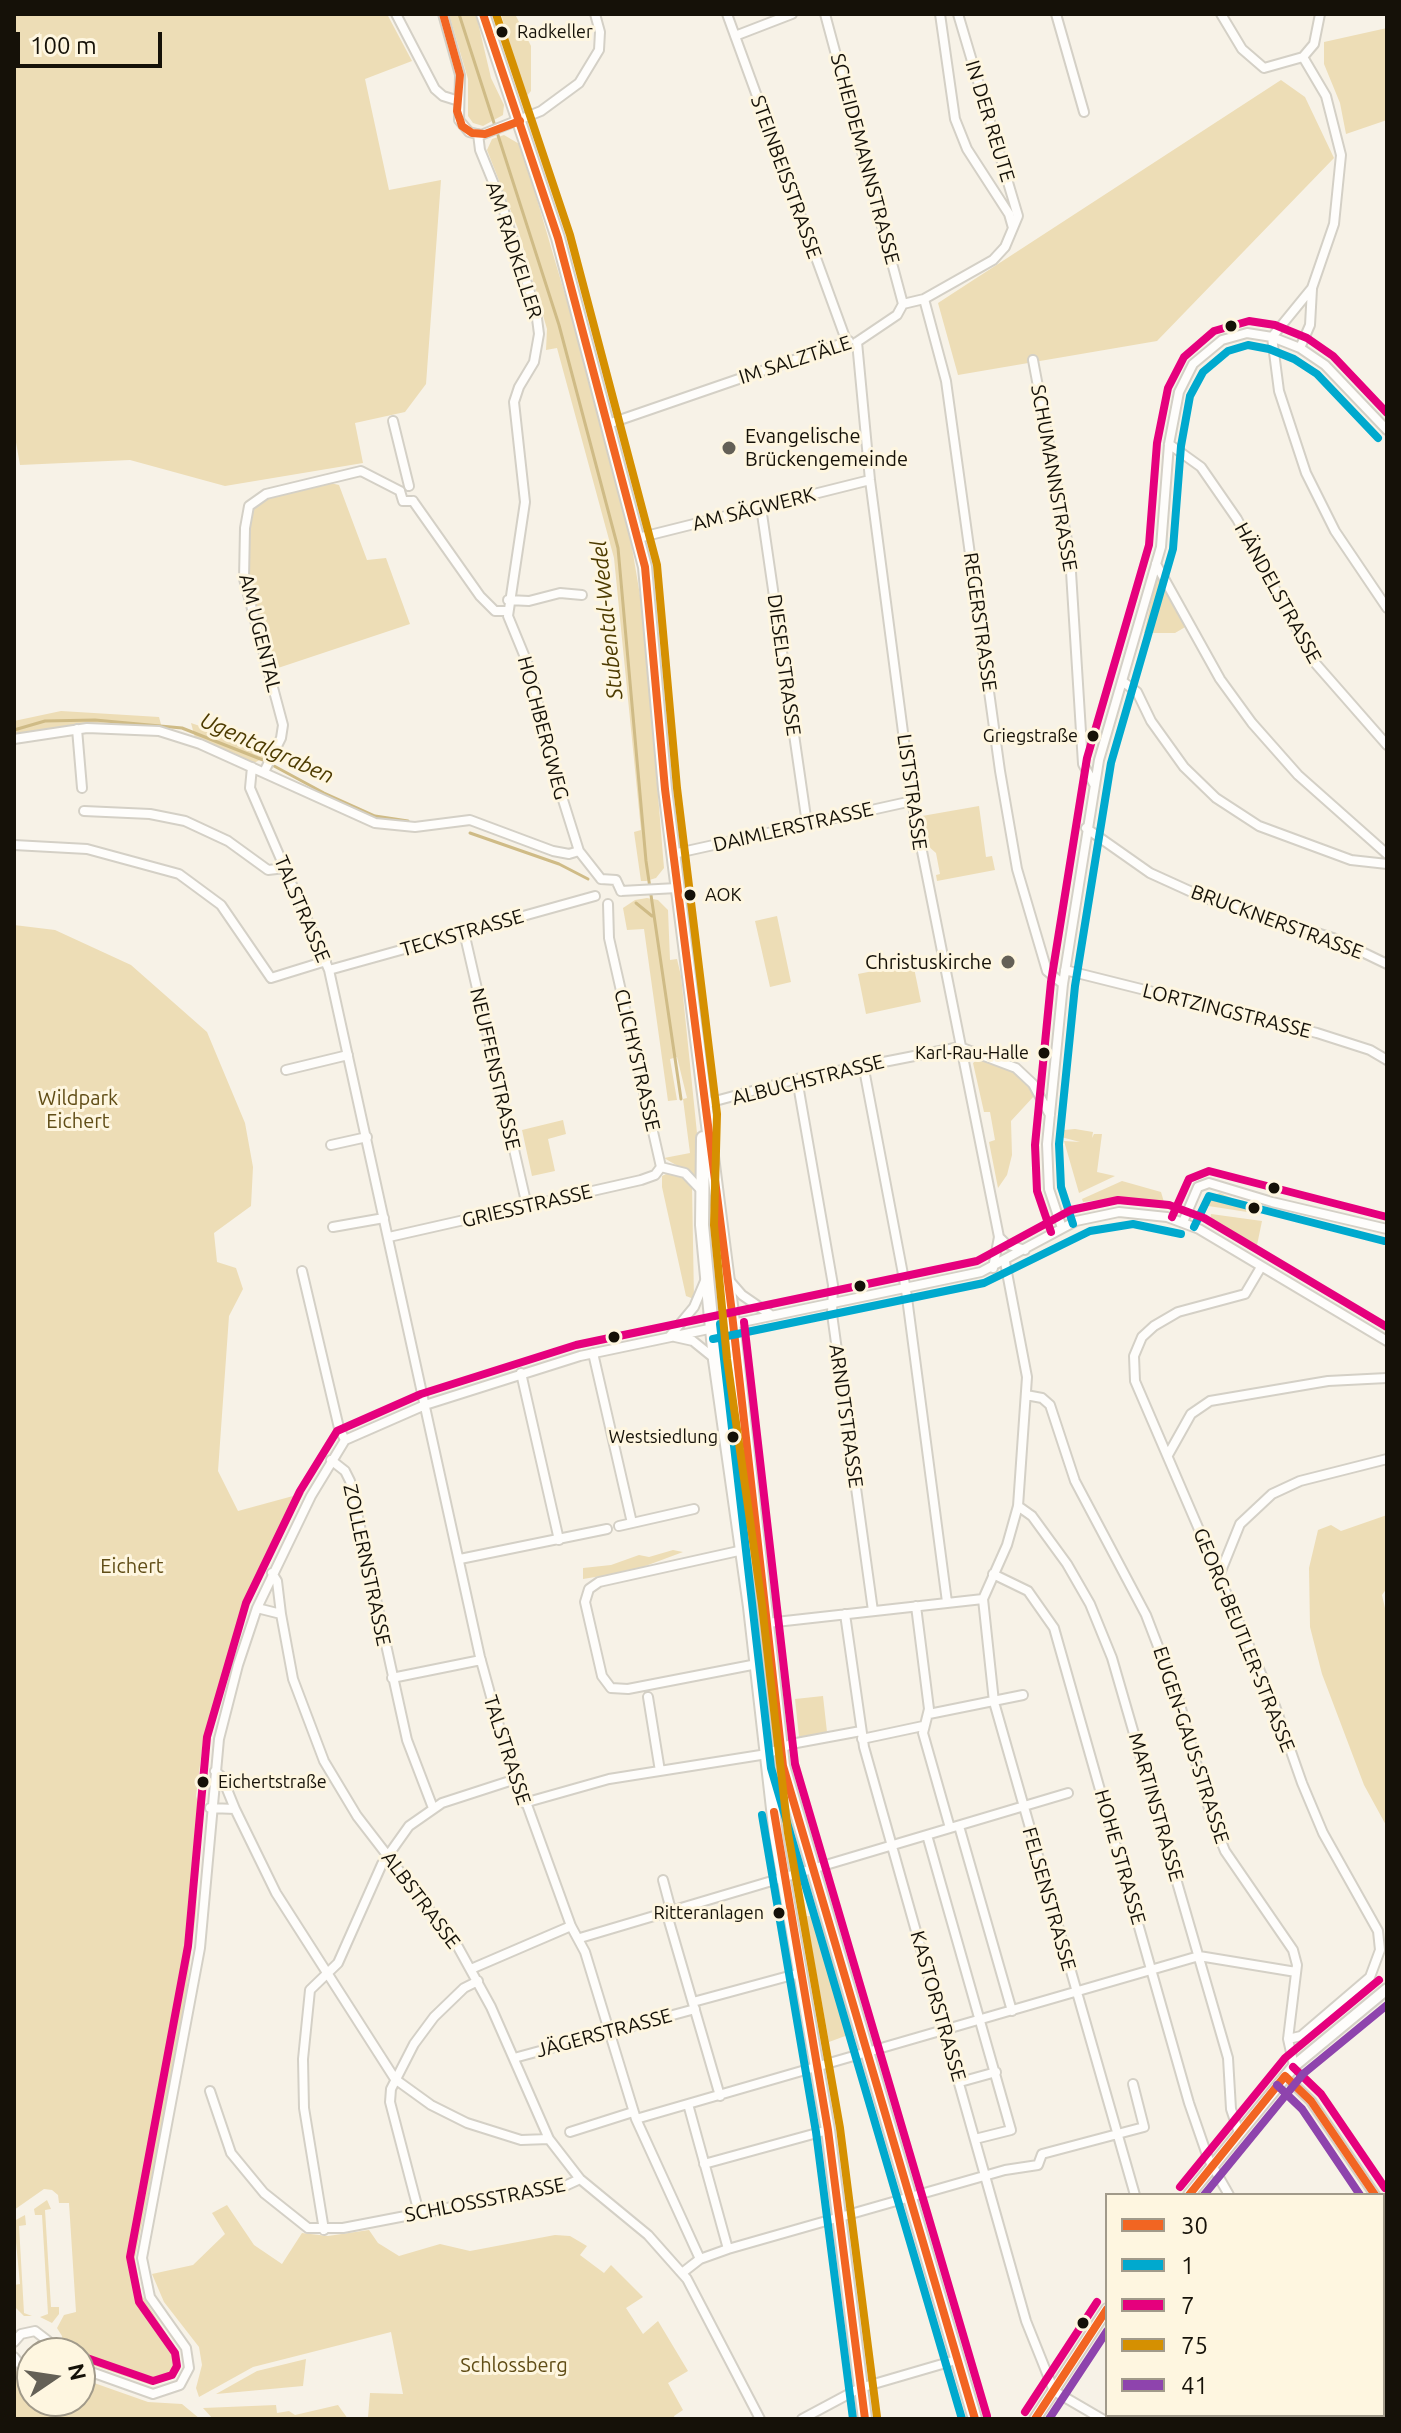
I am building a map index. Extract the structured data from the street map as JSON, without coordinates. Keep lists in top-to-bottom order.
{
  "streets": {
    "street": [
      "IN DER REUTE",
      "SCHEIDEMANNSTRASSE",
      "STEINBEISSTRASSE",
      "AM RADKELLER",
      "IM SALZTÄLE",
      "SCHUMANNSTRASSE",
      "AM SÄGWERK",
      "HÄNDELSTRASSE",
      "REGERSTRASSE",
      "AM UGENTAL",
      "DIESELSTRASSE",
      "HOCHBERGWEG",
      "LISTSTRASSE",
      "DAIMLERSTRASSE",
      "TALSTRASSE",
      "BRUCKNERSTRASSE",
      "TECKSTRASSE",
      "LORTZINGSTRASSE",
      "CLICHYSTRASSE",
      "NEUFFENSTRASSE",
      "ALBUCHSTRASSE",
      "GRIESSTRASSE",
      "ARNDTSTRASSE",
      "ZOLLERNSTRASSE",
      "GEORG-BEUTLER-STRASSE",
      "EUGEN-GAUS-STRASSE",
      "MARTINSTRASSE",
      "HOHE STRASSE",
      "FELSENSTRASSE",
      "ALBSTRASSE",
      "KASTORSTRASSE",
      "JÄGERSTRASSE",
      "SCHLOSSSTRASSE"
    ]
  },
  "crossings": [
    ["IN DER REUTE", "IM SALZTÄLE"],
    ["SCHEIDEMANNSTRASSE", "IM SALZTÄLE"],
    ["STEINBEISSTRASSE", "IM SALZTÄLE"],
    ["AM RADKELLER", "HOCHBERGWEG"],
    ["IM SALZTÄLE", "REGERSTRASSE"],
    ["IM SALZTÄLE", "LISTSTRASSE"],
    ["AM SÄGWERK", "DIESELSTRASSE"],
    ["AM SÄGWERK", "LISTSTRASSE"],
    ["DIESELSTRASSE", "DAIMLERSTRASSE"],
    ["LISTSTRASSE", "DAIMLERSTRASSE"],
    ["LISTSTRASSE", "ALBUCHSTRASSE"],
    ["TALSTRASSE", "TECKSTRASSE"],
    ["TALSTRASSE", "GRIESSTRASSE"],
    ["TALSTRASSE", "JÄGERSTRASSE"],
    ["TECKSTRASSE", "CLICHYSTRASSE"],
    ["TECKSTRASSE", "NEUFFENSTRASSE"],
    ["CLICHYSTRASSE", "GRIESSTRASSE"],
    ["NEUFFENSTRASSE", "GRIESSTRASSE"],
    ["ALBUCHSTRASSE", "ARNDTSTRASSE"],
    ["GEORG-BEUTLER-STRASSE", "EUGEN-GAUS-STRASSE"],
    ["ALBSTRASSE", "JÄGERSTRASSE"],
    ["ALBSTRASSE", "SCHLOSSSTRASSE"]
  ],
  "water": ["Stubental-Wedel", "Ugentalgraben"],
  "parks": ["Wildpark Eichert", "Eichert", "Schlossberg"],
  "places": [
    "Radkeller",
    "Evangelische Brückengemeinde",
    "Griegstraße",
    "AOK",
    "Christuskirche",
    "Karl-Rau-Halle",
    "Westsiedlung",
    "Eichertstraße",
    "Ritteranlagen"
  ],
  "lines": [
    "transit line 30",
    "transit line 75",
    "transit line 7",
    "transit line 1",
    "transit line 41"
  ],
  "legend": [
    "30",
    "1",
    "7",
    "75",
    "41"
  ],
  "scale_bar": "100 m",
  "north": "right"
}
